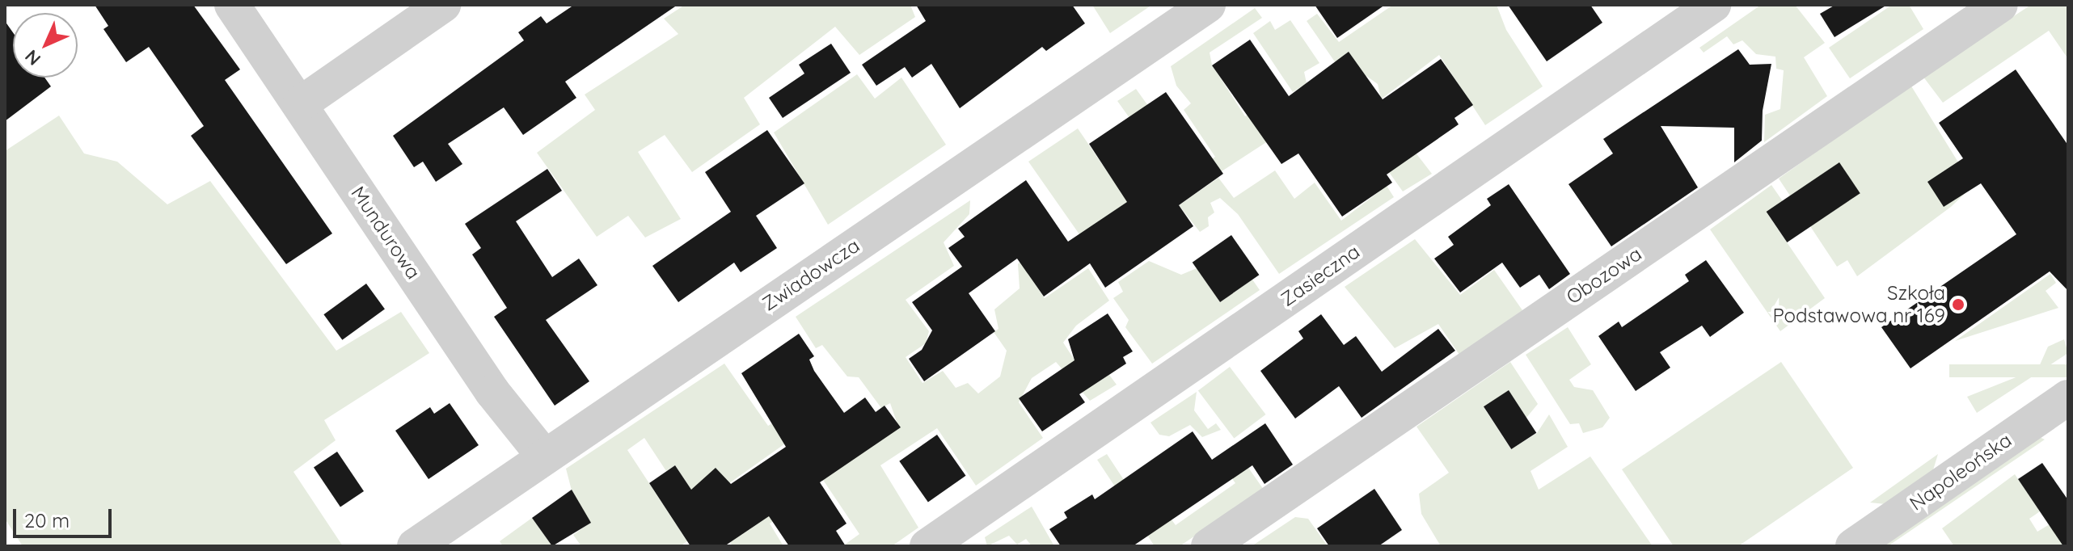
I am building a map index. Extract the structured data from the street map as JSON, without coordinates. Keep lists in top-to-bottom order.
{
  "streets": {
    "street": [
      "Mundurowa",
      "Zwiadowcza",
      "Zasieczna",
      "Obozowa",
      "Napoleońska"
    ]
  },
  "crossings": [
    ["Mundurowa", "Zwiadowcza"]
  ],
  "places": ["Szkoła Podstawowa nr 169"],
  "scale_bar": "20 m",
  "north": "bottom left"
}
